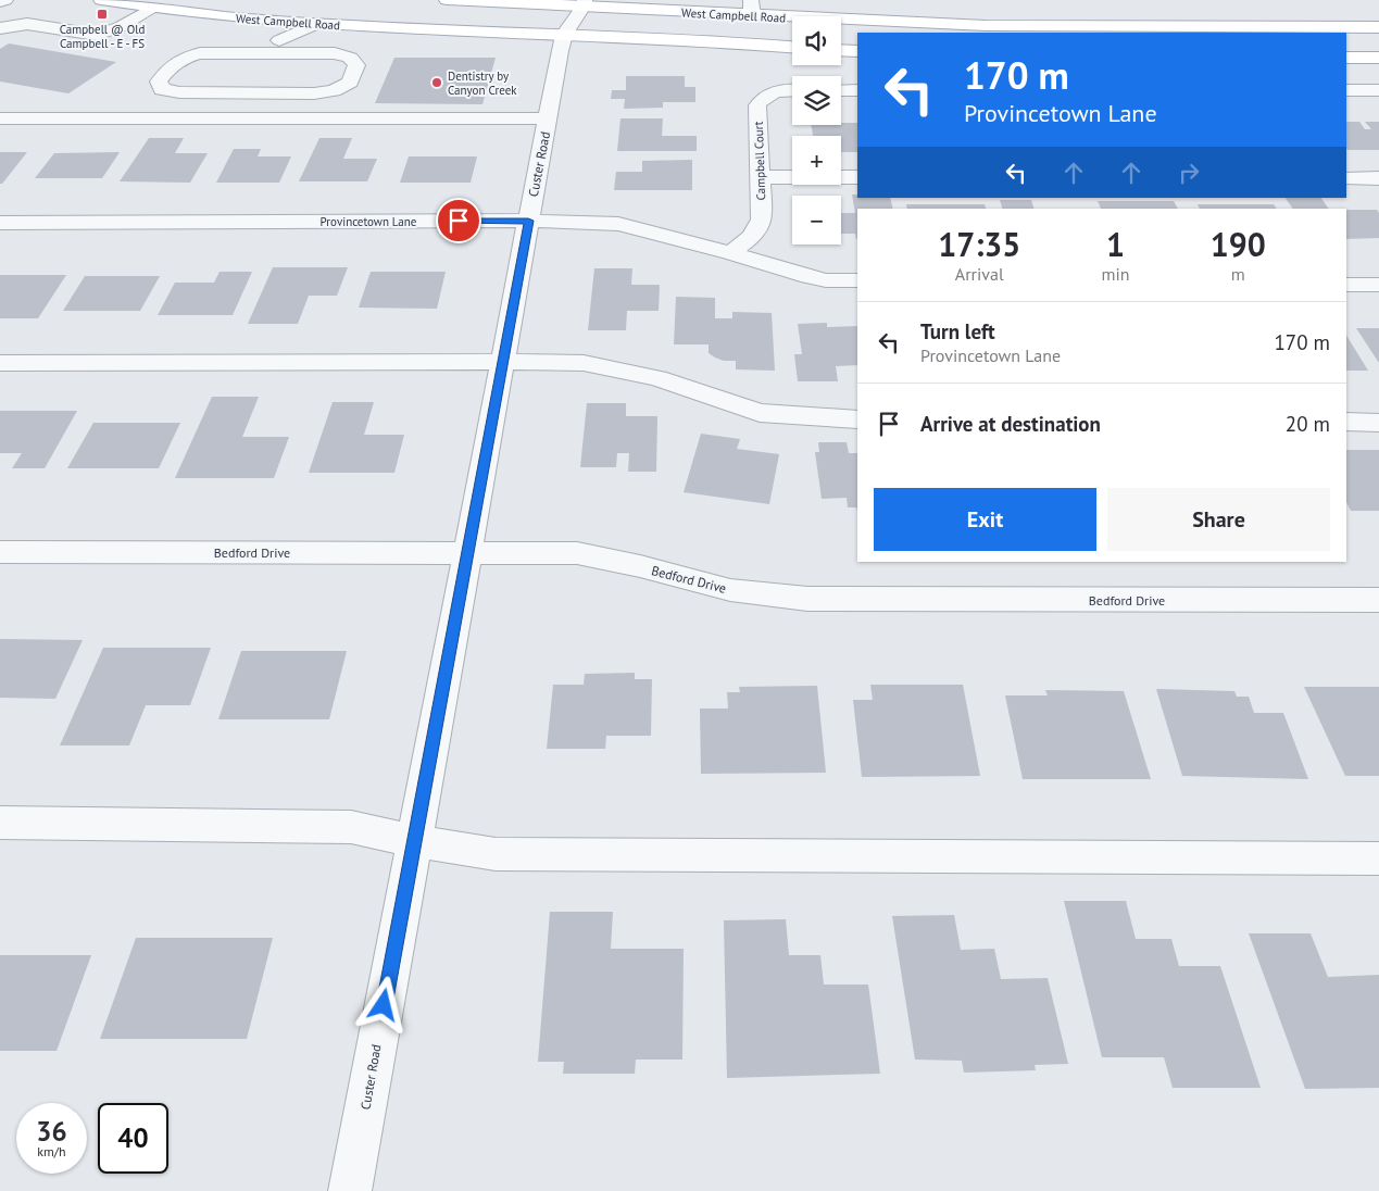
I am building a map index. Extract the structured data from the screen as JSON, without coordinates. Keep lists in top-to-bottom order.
{
  "streets": {
    "main road": ["West Campbell Road"],
    "street": [
      "Campbell Court",
      "Custer Road",
      "Provincetown Lane",
      "Bedford Drive"
    ]
  },
  "crossings": [
    ["West Campbell Road", "Custer Road"],
    ["Campbell Court", "Provincetown Lane"],
    ["Custer Road", "Provincetown Lane"],
    ["Custer Road", "Bedford Drive"]
  ],
  "places": {
    "transit": ["Campbell @ Old Campbell - E - FS"],
    "other": ["Dentistry by Canyon Creek"]
  },
  "page": {
    "map_buttons": ["+", "−"],
    "turn": ["170 m", "Provincetown Lane"],
    "eta": [
      "17:35",
      "Arrival",
      "1",
      "min",
      "190",
      "m"
    ],
    "list": [
      {
        "name": "Turn left",
        "note": "Provincetown Lane",
        "value": "170 m"
      },
      {
        "name": "Arrive at destination",
        "value": "20 m"
      }
    ],
    "buttons": ["Exit", "Share"],
    "speed": "36 km/h",
    "limit": "40"
  }
}
